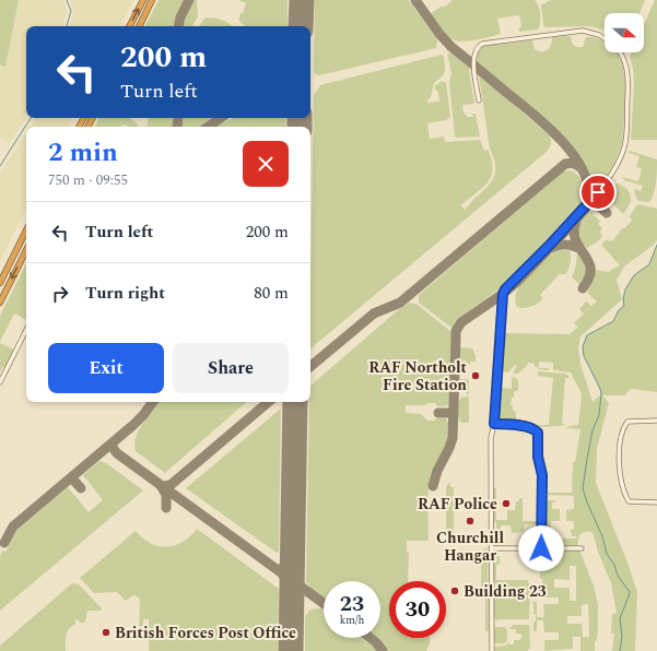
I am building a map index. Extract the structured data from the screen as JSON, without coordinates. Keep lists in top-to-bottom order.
{
  "places": [
    "RAF Northolt Fire Station",
    "RAF Police",
    "Churchill Hangar",
    "Building 23",
    "British Forces Post Office"
  ],
  "north": "right",
  "page": {
    "turn": ["200 m", "Turn left"],
    "heading": ["2 min", "750 m · 09:55"],
    "list": [
      {
        "name": "Turn left",
        "value": "200 m"
      },
      {
        "name": "Turn right",
        "value": "80 m"
      }
    ],
    "buttons": ["Exit", "Share"],
    "speed": "23 km/h",
    "limit": "30"
  }
}
